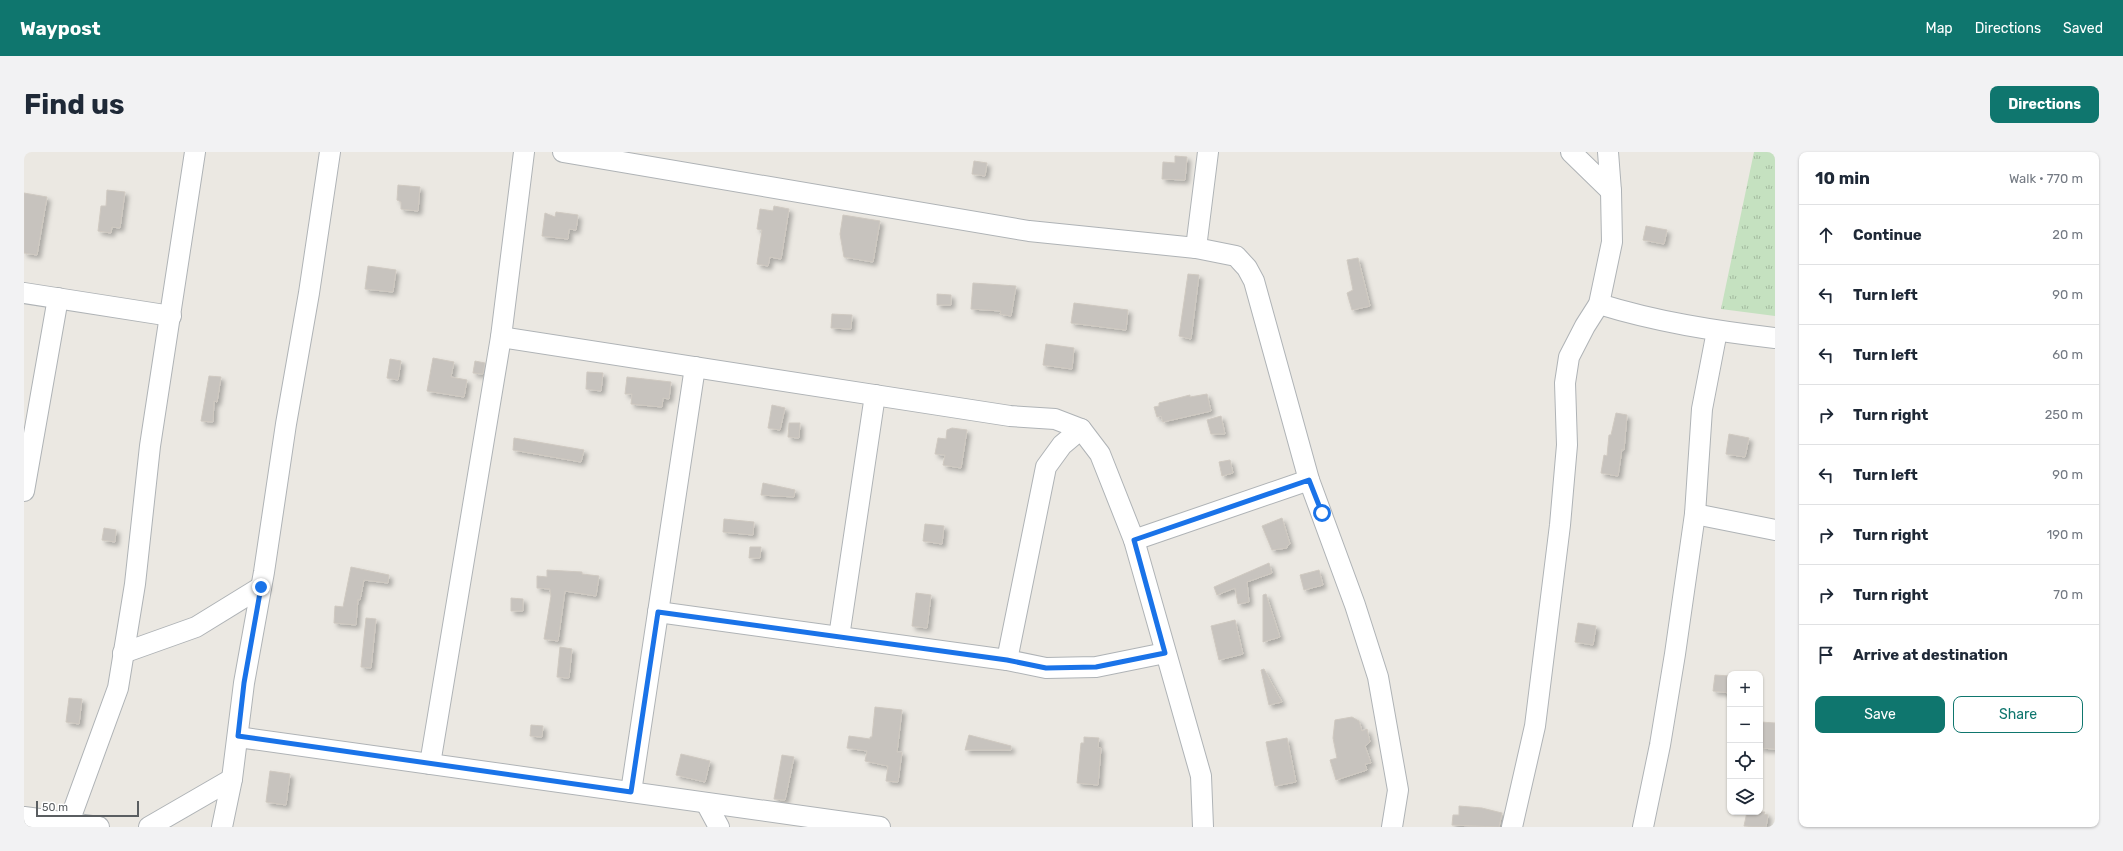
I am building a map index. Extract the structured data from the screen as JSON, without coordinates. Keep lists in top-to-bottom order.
{
  "scale_bar": "50 m",
  "page": {
    "header": "Waypost",
    "nav": ["Map", "Directions", "Saved"],
    "buttons": [
      "Directions",
      ["Save", "Share"]
    ],
    "title": "Find us",
    "heading": ["10 min", "Walk · 770 m"],
    "list": [
      ["Continue", "20 m"],
      ["Turn left", "90 m"],
      ["Turn left", "60 m"],
      ["Turn right", "250 m"],
      ["Turn left", "90 m"],
      ["Turn right", "190 m"],
      ["Turn right", "70 m"],
      "Arrive at destination"
    ],
    "map_buttons": ["+", "−"],
    "scale": "50 m"
  }
}
